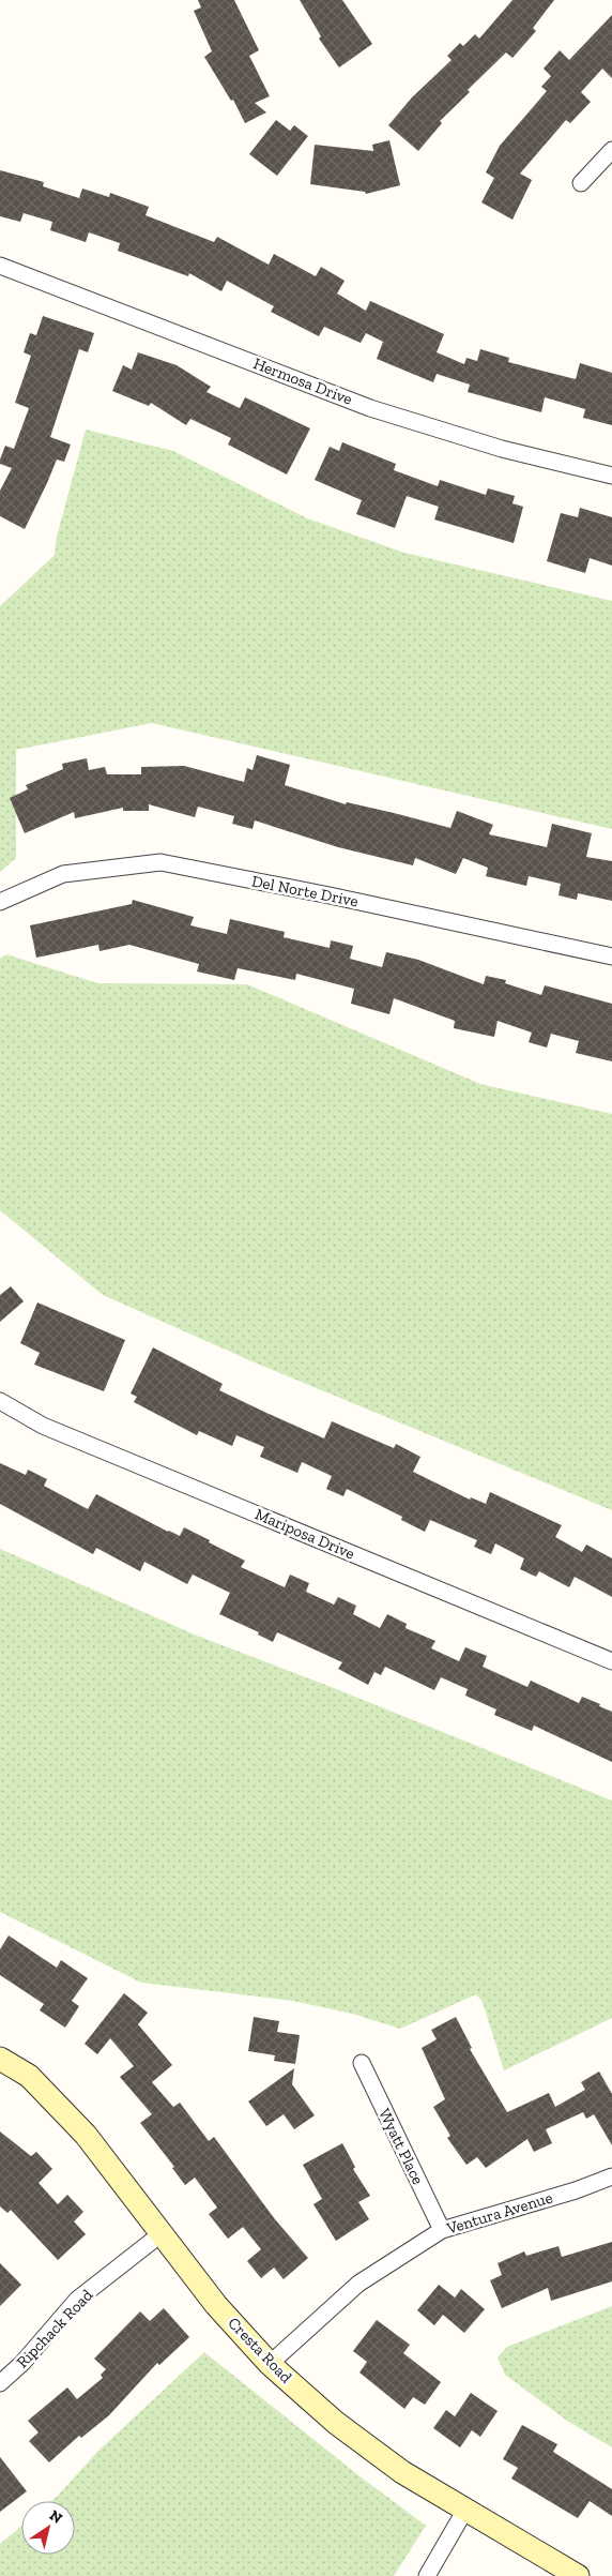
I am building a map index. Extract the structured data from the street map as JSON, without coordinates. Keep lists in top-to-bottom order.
{
  "streets": {
    "street": [
      "Hermosa Drive",
      "Del Norte Drive",
      "Mariposa Drive",
      "Wyatt Place",
      "Ventura Avenue",
      "Ripchack Road",
      "Cresta Road"
    ]
  },
  "crossings": [
    ["Wyatt Place", "Ventura Avenue"],
    ["Ventura Avenue", "Cresta Road"],
    ["Ripchack Road", "Cresta Road"]
  ],
  "north": "top right"
}
